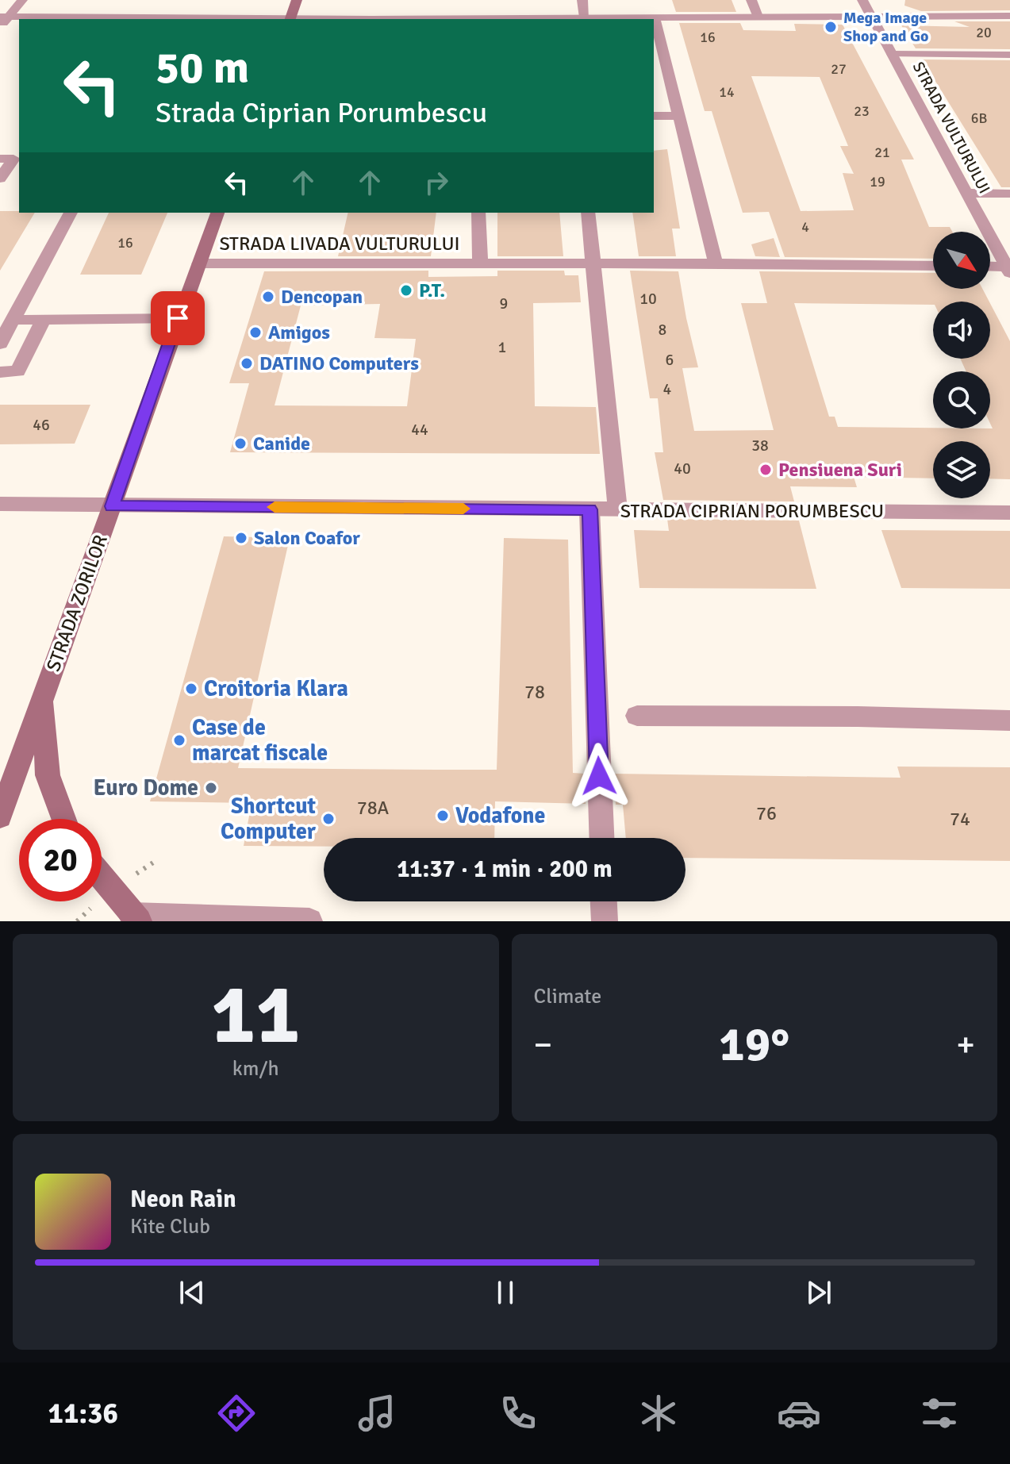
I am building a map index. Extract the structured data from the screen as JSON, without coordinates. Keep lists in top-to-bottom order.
{
  "streets": {
    "street": [
      "STRADA VULTURULUI",
      "STRADA LIVADA VULTURULUI",
      "STRADA CIPRIAN PORUMBESCU",
      "STRADA ZORILOR"
    ]
  },
  "crossings": [
    ["STRADA LIVADA VULTURULUI", "STRADA ZORILOR"],
    ["STRADA CIPRIAN PORUMBESCU", "STRADA ZORILOR"]
  ],
  "places": [
    "Mega Image Shop and Go",
    "P.T.",
    "Dencopan",
    "Amigos",
    "DATINO Computers",
    "Canide",
    "Pensiuena Suri",
    "Salon Coafor",
    "Croitoria Klara",
    "Case de marcat fiscale",
    "Euro Dome",
    "Vodafone",
    "Shortcut Computer"
  ],
  "house_numbers": [
    "20",
    "16",
    "27",
    "14",
    "23",
    "6B",
    "21",
    "19",
    "4",
    "16",
    "10",
    "9",
    "8",
    "1",
    "6",
    "4",
    "46",
    "44",
    "38",
    "40",
    "78",
    "78A",
    "76",
    "74"
  ],
  "north": "bottom right",
  "page": {
    "turn": ["50 m", "Strada Ciprian Porumbescu"],
    "limit": "20",
    "trip": "11:37 · 1 min · 200 m",
    "tile": [
      ["11", "km/h"],
      "Climate"
    ],
    "heat": ["−", "19°", "+"],
    "song": ["Neon Rain", "Kite Club"],
    "tabs": "11:36"
  }
}
